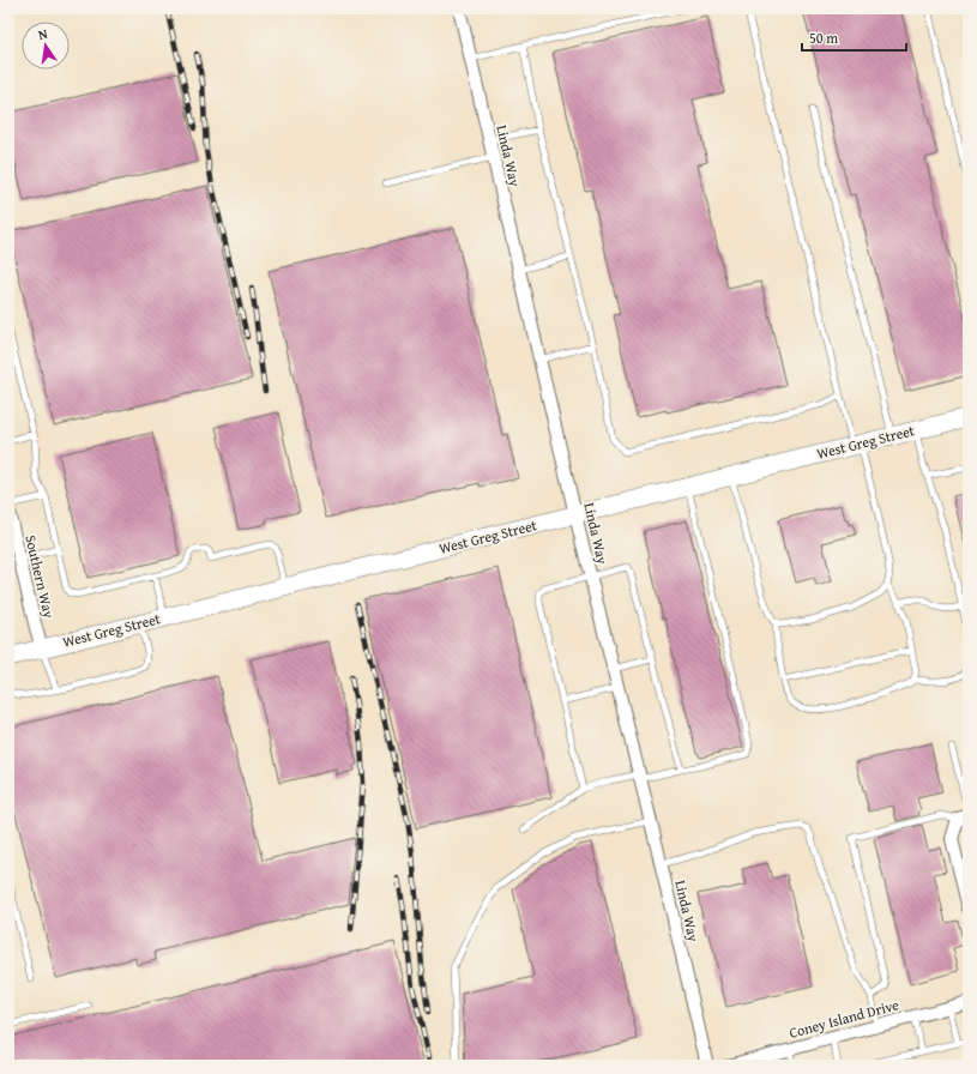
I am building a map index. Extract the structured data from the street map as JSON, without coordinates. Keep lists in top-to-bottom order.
{
  "streets": {
    "main road": ["West Greg Street"],
    "street": ["Linda Way", "Southern Way", "Coney Island Drive"]
  },
  "crossings": [
    ["Linda Way", "West Greg Street"],
    ["West Greg Street", "Southern Way"]
  ],
  "scale_bar": "50 m",
  "north": "top"
}
